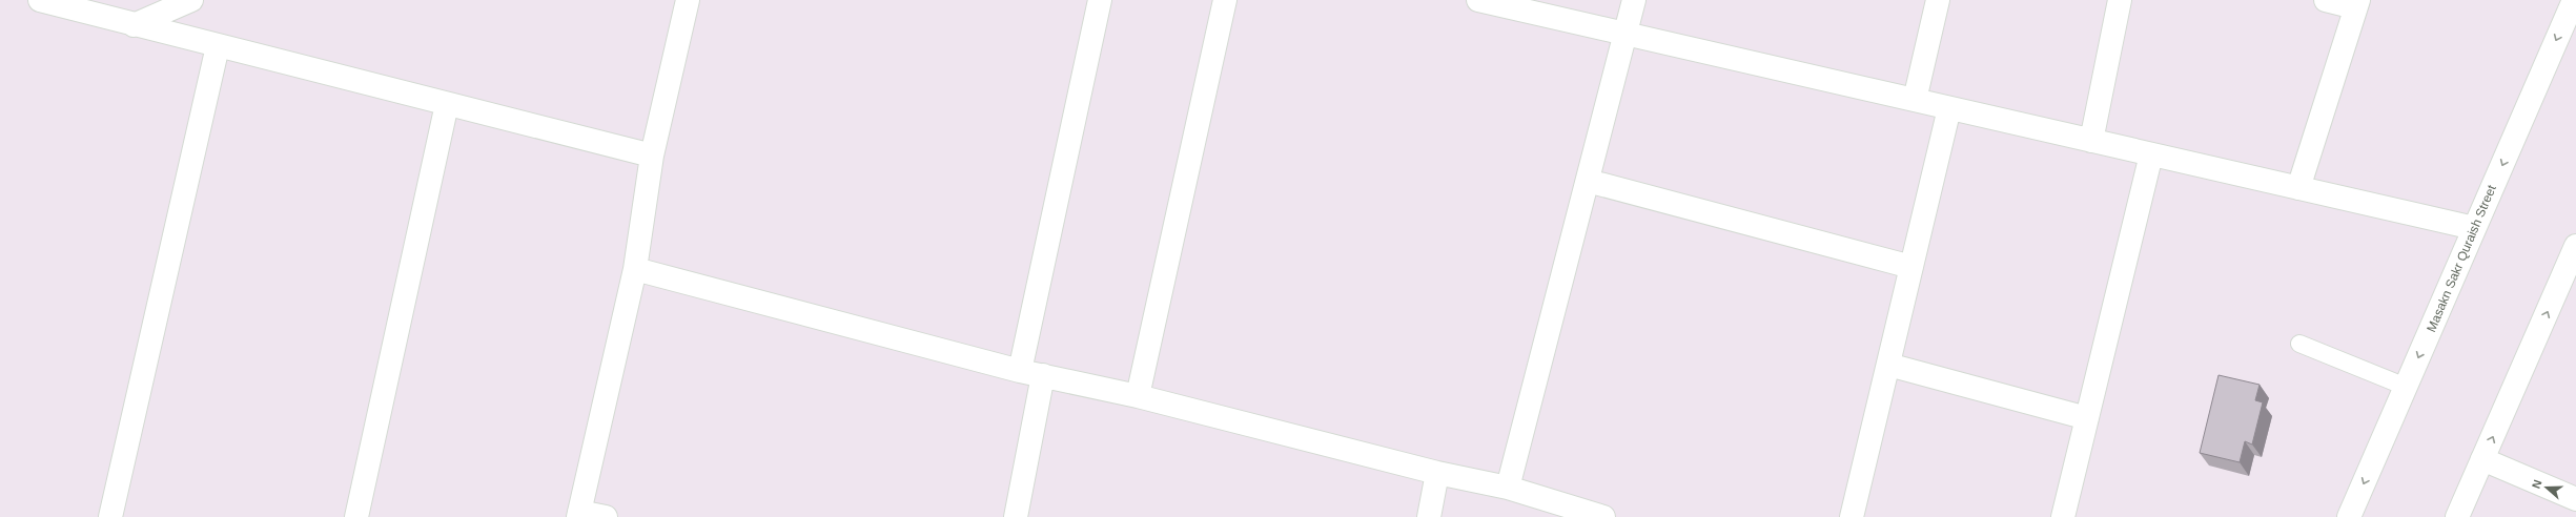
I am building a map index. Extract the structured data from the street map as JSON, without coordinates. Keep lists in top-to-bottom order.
{
  "streets": {
    "street": ["Masakn Sakr Quraish Street"]
  },
  "north": "left"
}
